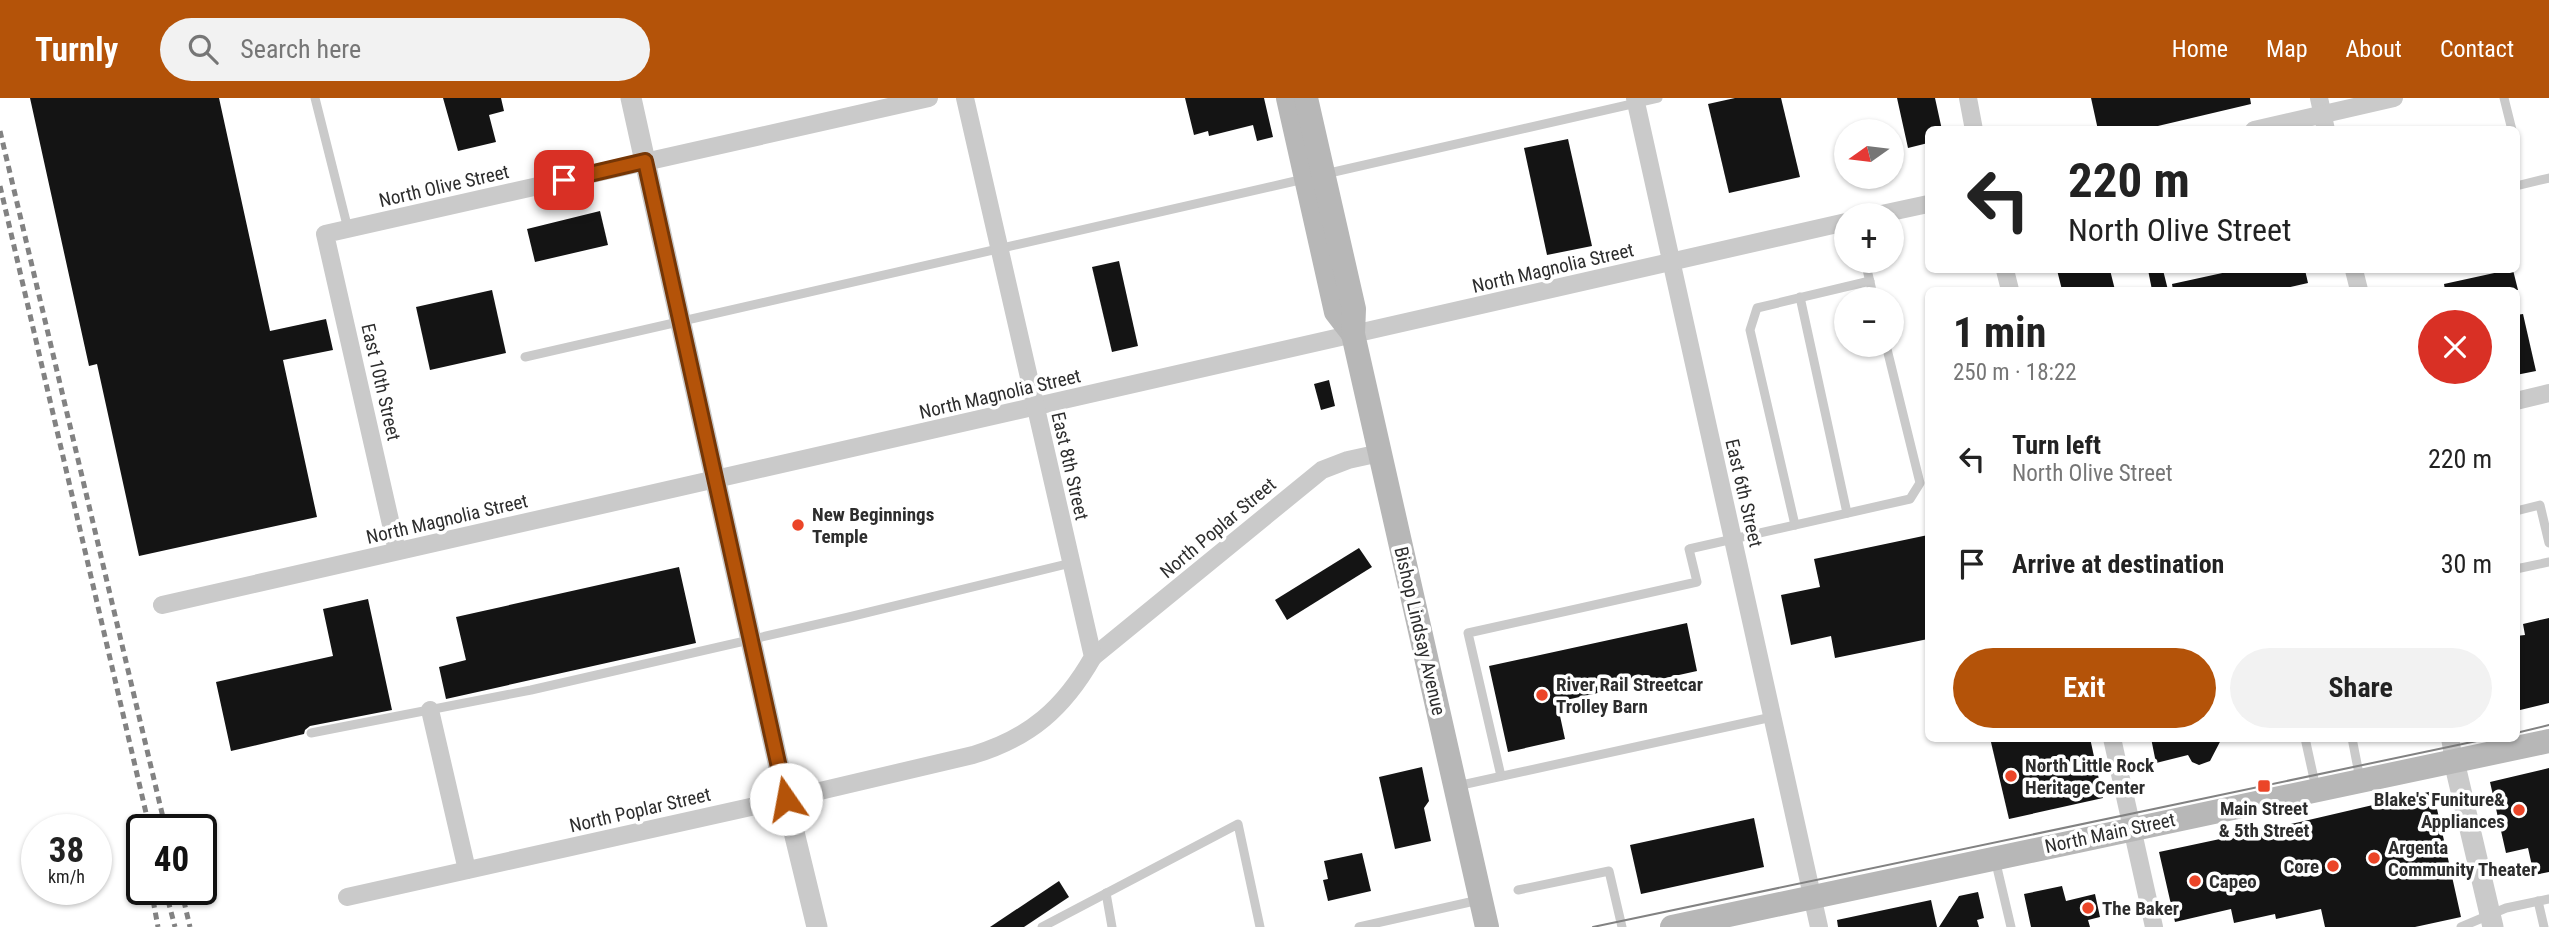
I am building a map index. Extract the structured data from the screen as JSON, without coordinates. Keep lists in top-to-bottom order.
{
  "streets": {
    "main road": ["Bishop Lindsay Avenue", "North Main Street"],
    "street": [
      "North Olive Street",
      "North Magnolia Street",
      "East 10th Street",
      "East 8th Street",
      "East 6th Street",
      "North Poplar Street"
    ]
  },
  "crossings": [
    ["North Olive Street", "East 10th Street"],
    ["North Magnolia Street", "East 10th Street"],
    ["North Magnolia Street", "East 8th Street"],
    ["North Magnolia Street", "East 6th Street"],
    ["North Magnolia Street", "Bishop Lindsay Avenue"],
    ["East 8th Street", "North Poplar Street"],
    ["East 6th Street", "North Main Street"],
    ["North Poplar Street", "Bishop Lindsay Avenue"]
  ],
  "places": {
    "other": [
      "New Beginnings Temple",
      "River Rail Streetcar Trolley Barn",
      "North Little Rock Heritage Center",
      "Blake's Funiture& Appliances",
      "Argenta Community Theater",
      "Core",
      "Capeo",
      "The Baker"
    ],
    "transit": ["Main Street & 5th Street"]
  },
  "north": "left",
  "page": {
    "header": "Turnly",
    "search": "Search here",
    "nav": [
      "Home",
      "Map",
      "About",
      "Contact"
    ],
    "map_buttons": ["+", "−"],
    "turn": ["220 m", "North Olive Street"],
    "heading": ["1 min", "250 m · 18:22"],
    "list": [
      {
        "name": "Turn left",
        "note": "North Olive Street",
        "value": "220 m"
      },
      {
        "name": "Arrive at destination",
        "value": "30 m"
      }
    ],
    "buttons": ["Exit", "Share"],
    "speed": "38 km/h",
    "limit": "40"
  }
}
